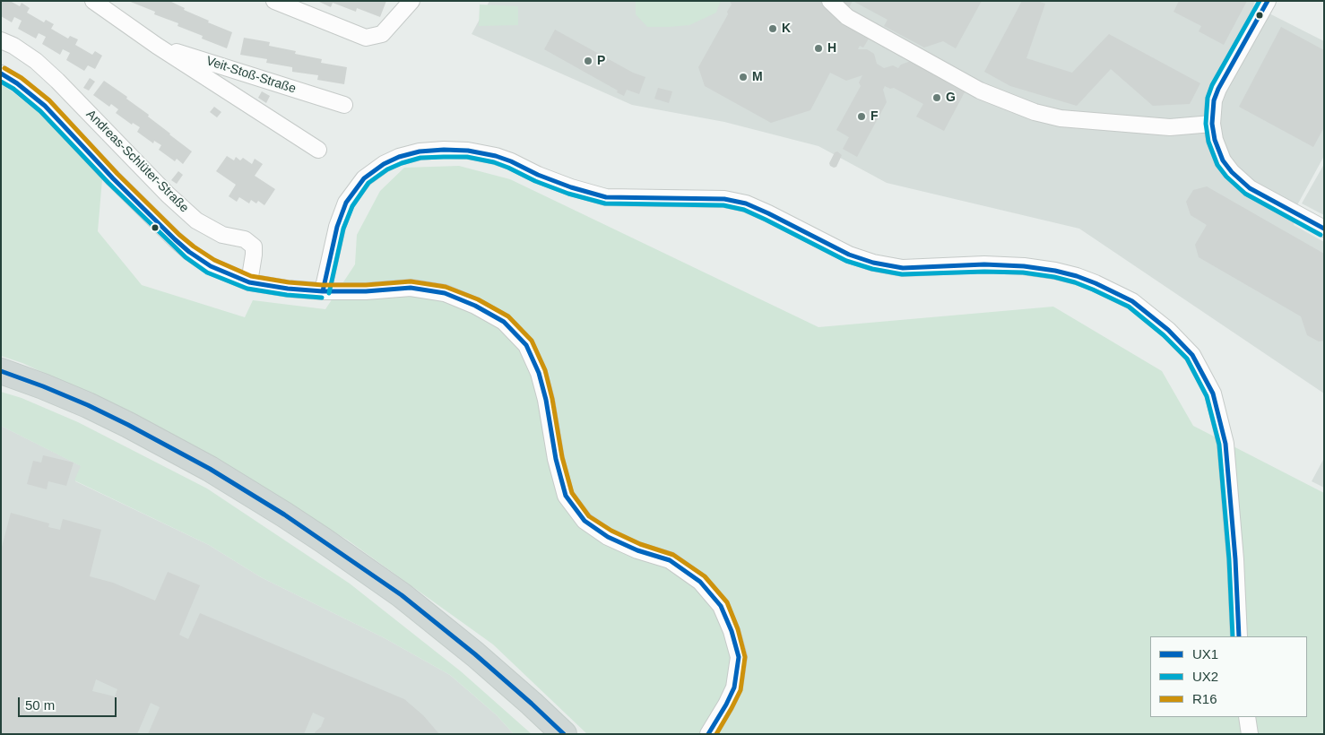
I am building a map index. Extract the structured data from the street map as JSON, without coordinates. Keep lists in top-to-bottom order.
{
  "streets": {
    "street": ["Veit-Stoß-Straße", "Andreas-Schlüter-Straße"]
  },
  "places": [
    "K",
    "H",
    "P",
    "M",
    "G",
    "F"
  ],
  "lines": ["transit line UX1", "transit line UX2", "transit line R16"],
  "legend": ["UX1", "UX2", "R16"],
  "scale_bar": "50 m"
}
